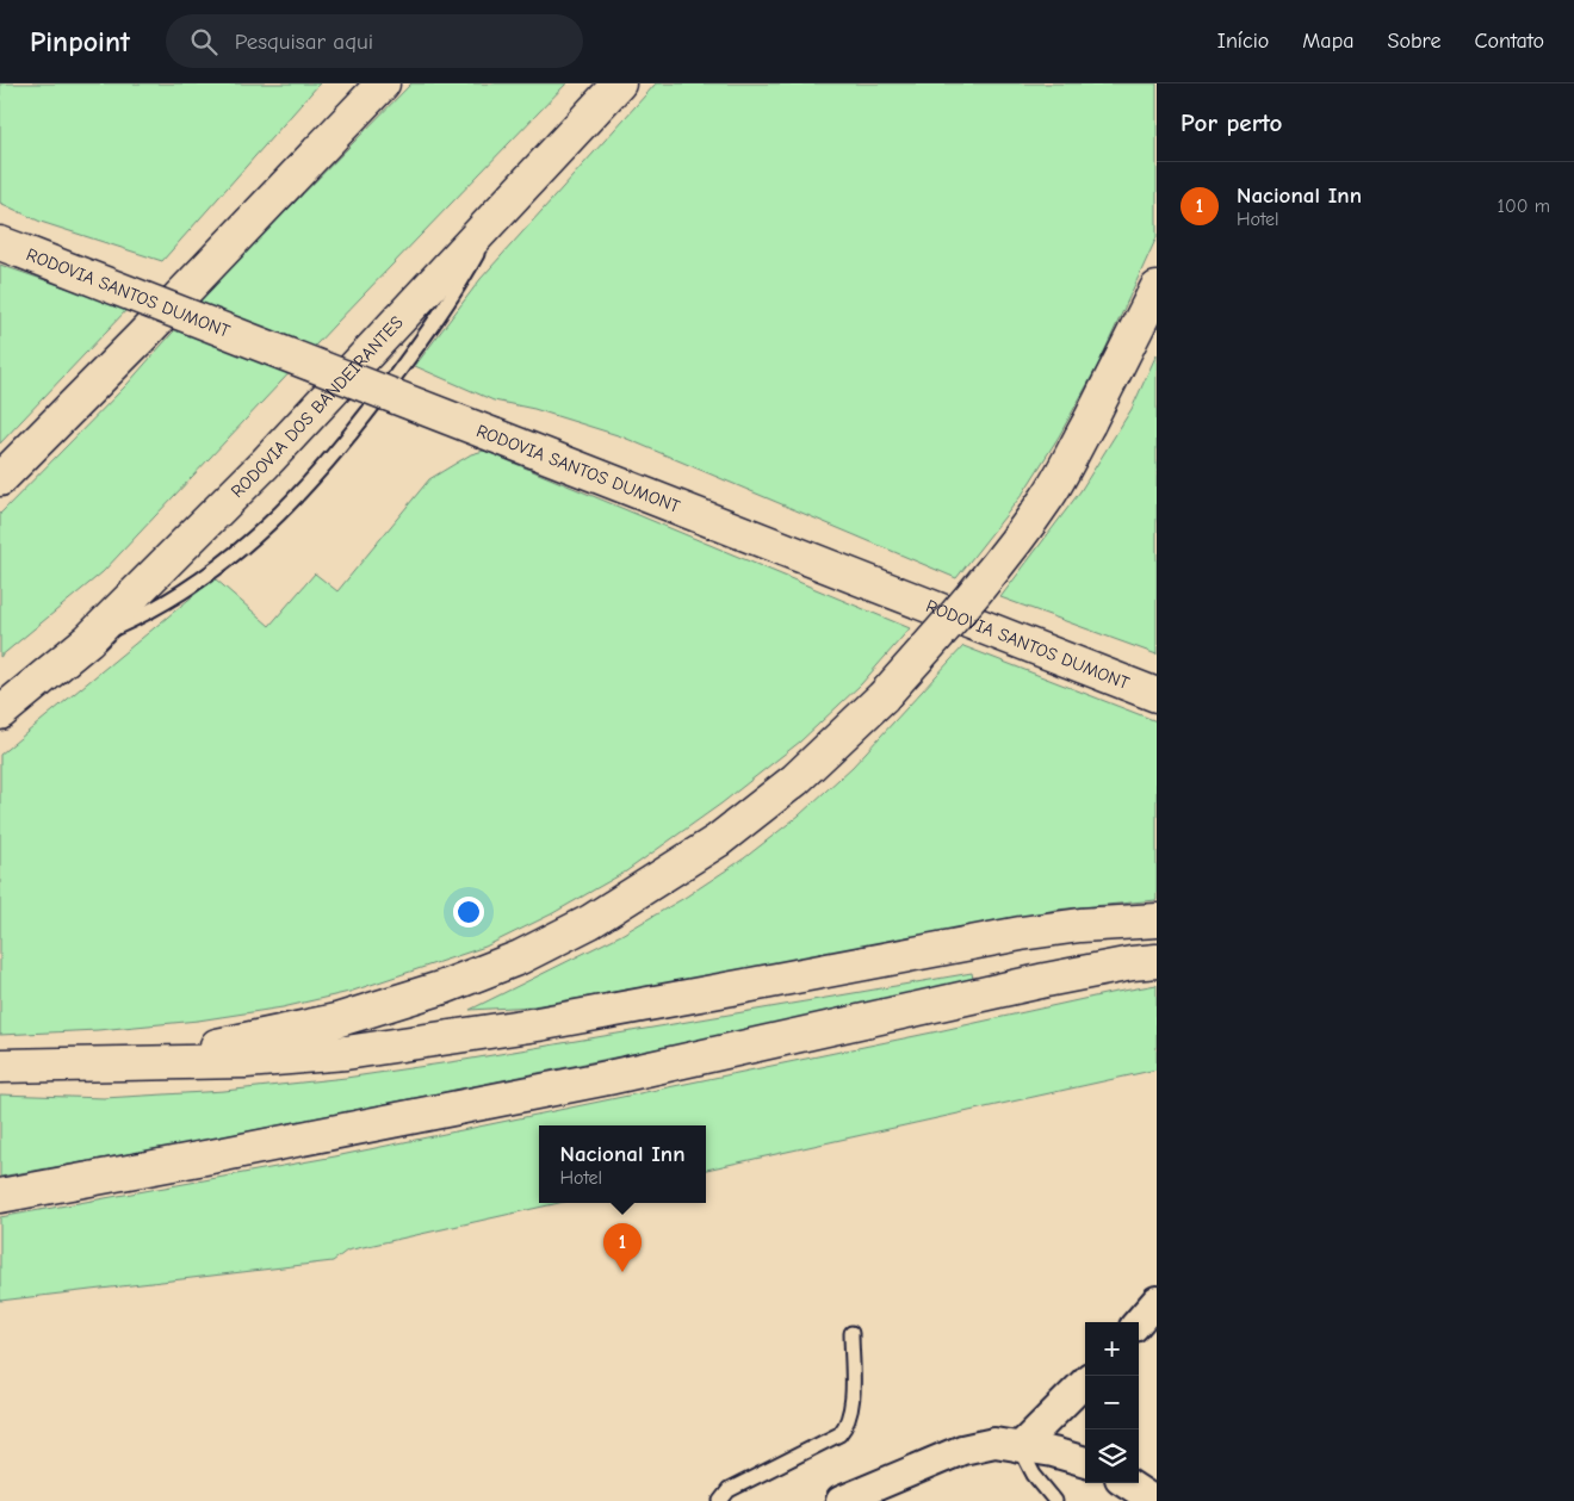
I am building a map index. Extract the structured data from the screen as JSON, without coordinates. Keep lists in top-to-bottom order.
{
  "streets": {
    "highway": ["RODOVIA SANTOS DUMONT", "RODOVIA DOS BANDEIRANTES"]
  },
  "page": {
    "header": "Pinpoint",
    "search": "Pesquisar aqui",
    "nav": [
      "Início",
      "Mapa",
      "Sobre",
      "Contato"
    ],
    "heading": "Por perto",
    "list": [
      {
        "mark": "1",
        "name": "Nacional Inn",
        "note": "Hotel",
        "value": "100 m"
      }
    ],
    "popup": ["Nacional Inn", "Hotel"],
    "pins": "1",
    "map_buttons": ["+", "−"]
  }
}
